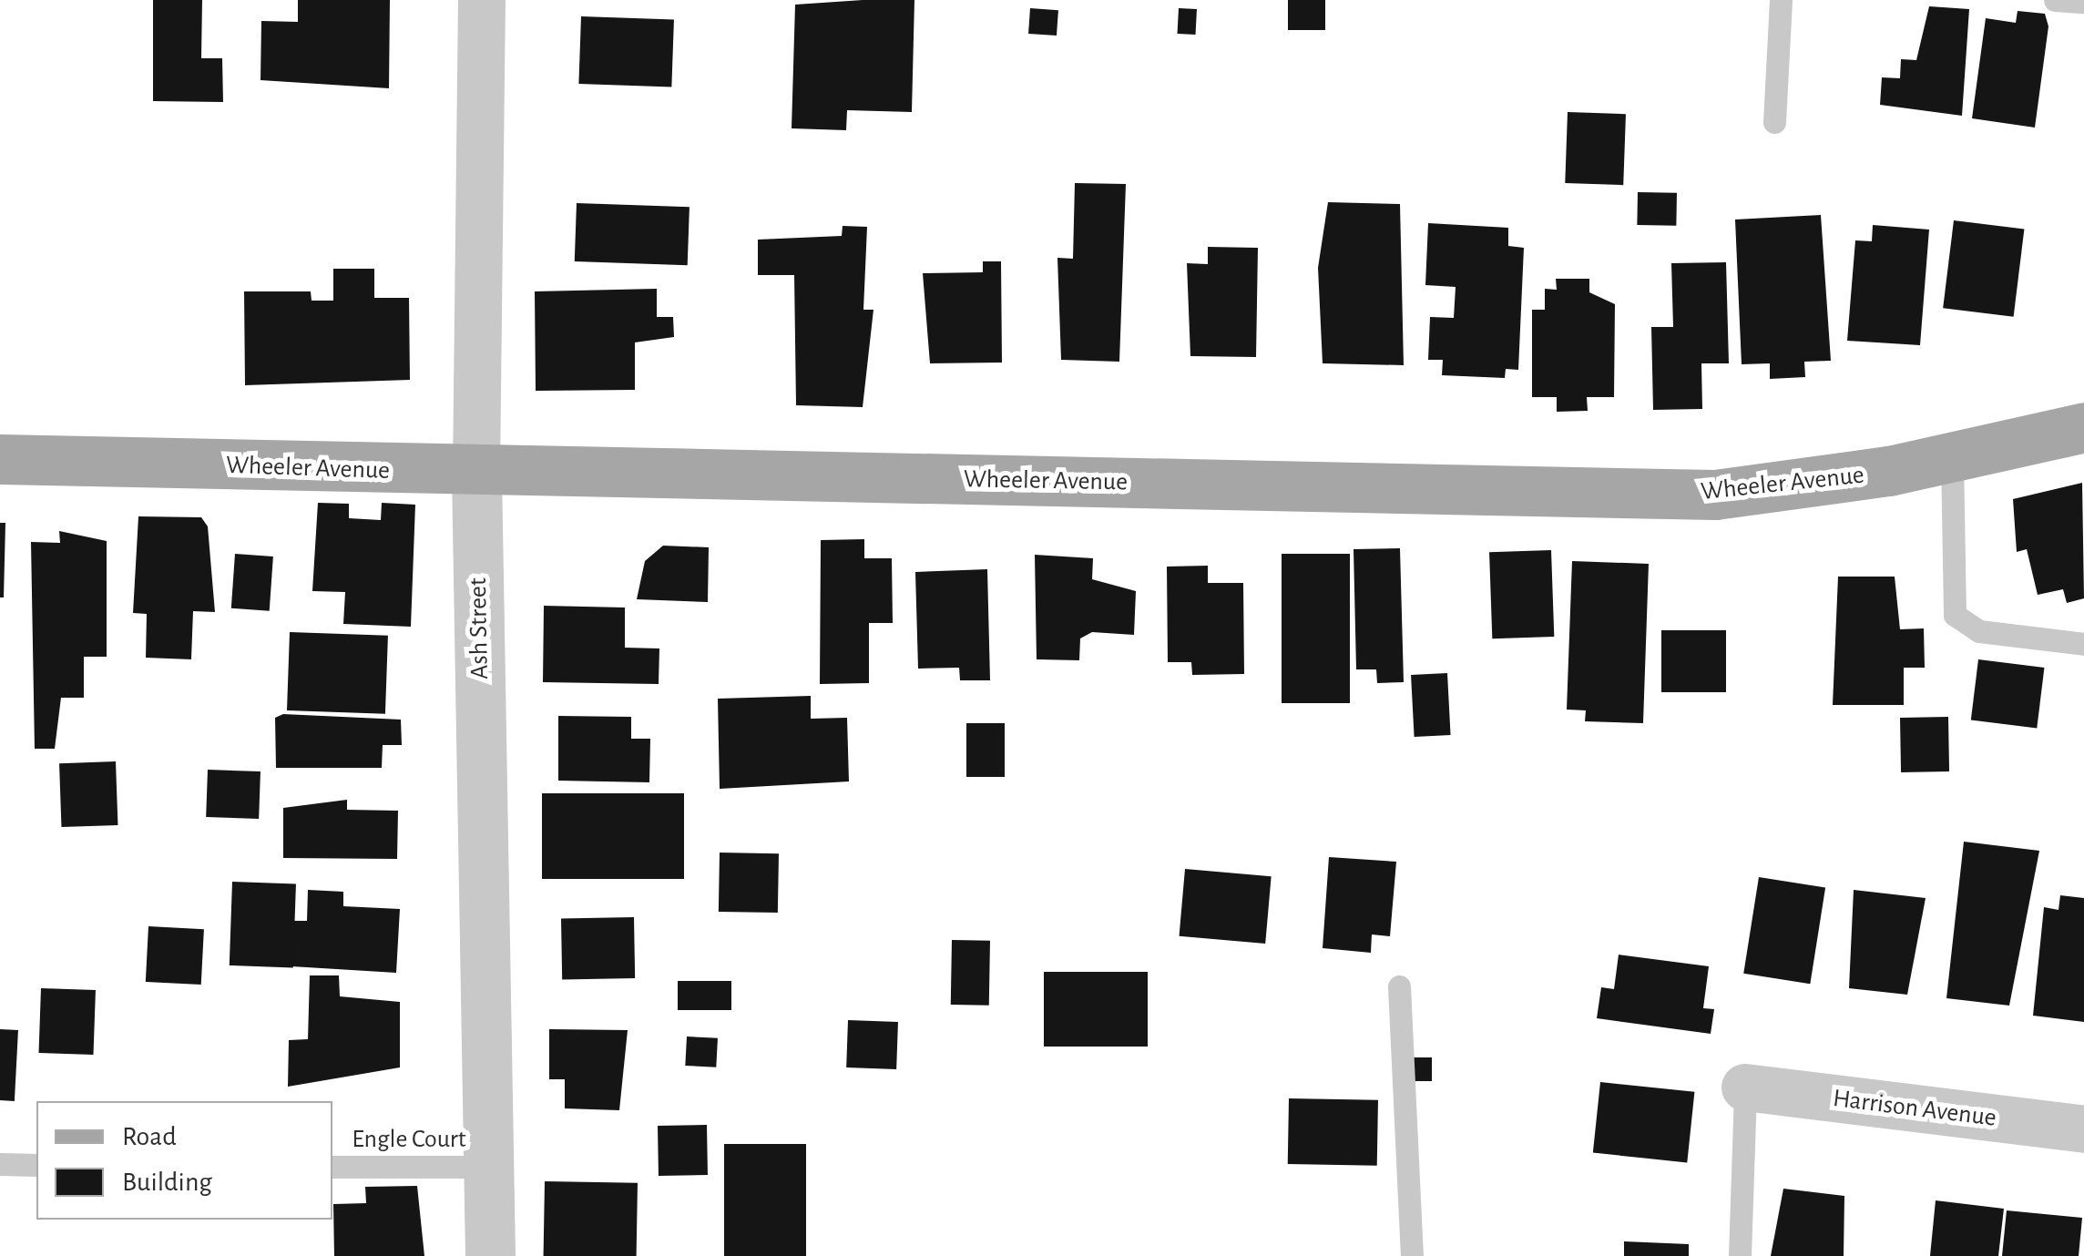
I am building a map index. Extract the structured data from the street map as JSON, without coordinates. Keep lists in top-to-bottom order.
{
  "streets": {
    "main road": ["Wheeler Avenue"],
    "street": ["Ash Street", "Harrison Avenue"],
    "lane": ["Engle Court"]
  },
  "crossings": [
    ["Wheeler Avenue", "Ash Street"],
    ["Ash Street", "Engle Court"]
  ],
  "legend": ["Road", "Building"]
}
